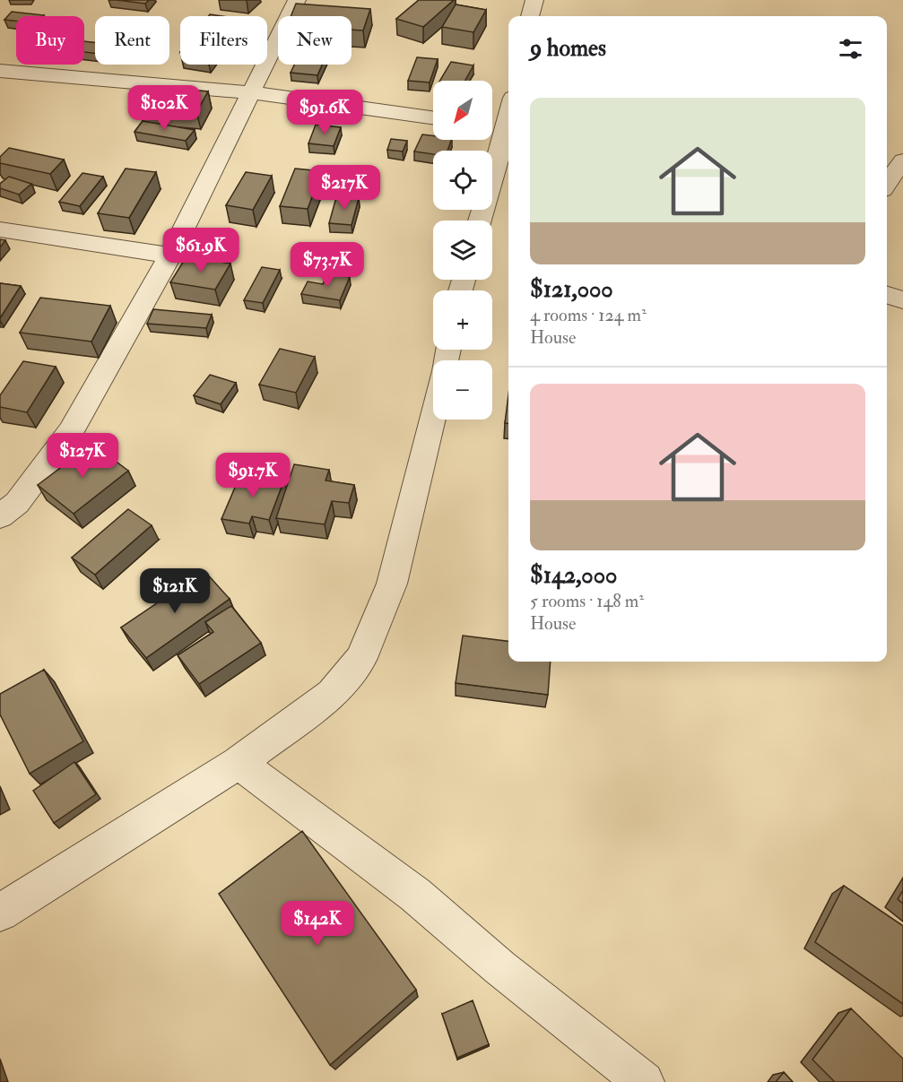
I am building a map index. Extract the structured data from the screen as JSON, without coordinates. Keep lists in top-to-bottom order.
{
  "north": "bottom left",
  "page": {
    "chip": [
      "Buy",
      "Rent",
      "Filters",
      "New"
    ],
    "heading": "9 homes",
    "map_buttons": ["+", "−"],
    "list": [
      {
        "name": "$121,000",
        "note": "4 rooms · 124 m² · House"
      },
      {
        "name": "$142,000",
        "note": "5 rooms · 148 m² · House"
      }
    ],
    "price": [
      "$102K",
      "$91.6K",
      "$217K",
      "$61.9K",
      "$73.7K",
      "$127K",
      "$91.7K",
      "$121K",
      "$142K"
    ]
  }
}
